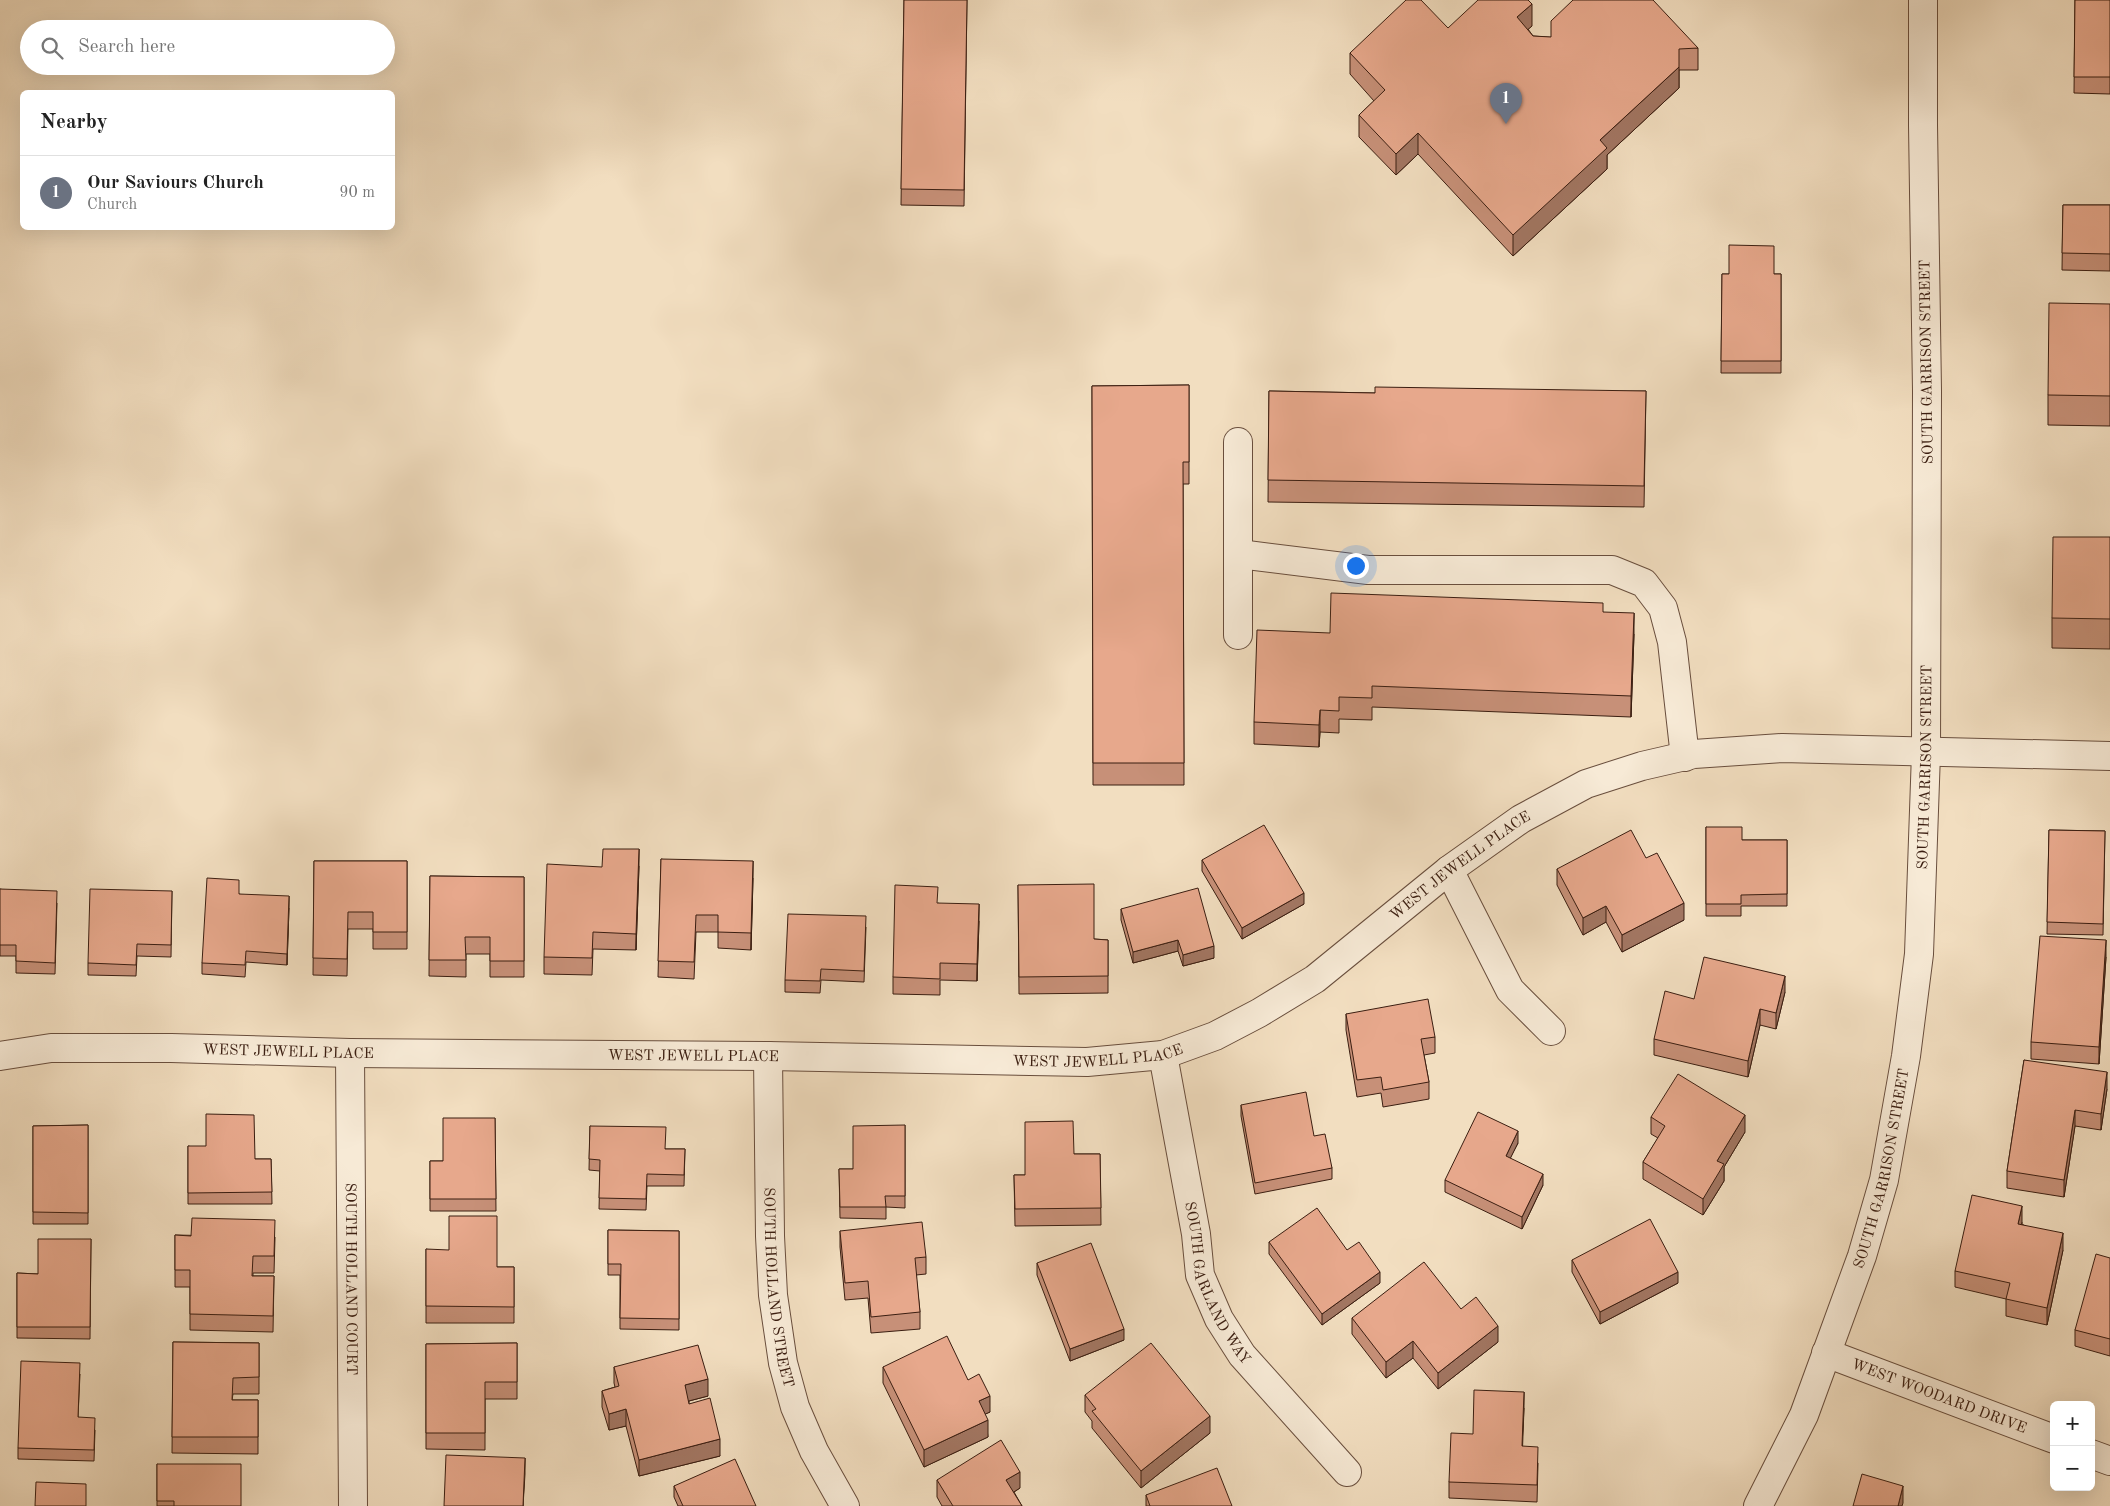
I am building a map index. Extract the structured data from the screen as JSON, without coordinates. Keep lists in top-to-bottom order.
{
  "streets": {
    "street": [
      "SOUTH GARRISON STREET",
      "WEST JEWELL PLACE",
      "SOUTH HOLLAND COURT",
      "SOUTH GARLAND WAY",
      "SOUTH HOLLAND STREET",
      "WEST WOODARD DRIVE"
    ]
  },
  "crossings": [
    ["SOUTH GARRISON STREET", "WEST JEWELL PLACE"],
    ["SOUTH GARRISON STREET", "WEST WOODARD DRIVE"],
    ["WEST JEWELL PLACE", "SOUTH HOLLAND COURT"],
    ["WEST JEWELL PLACE", "SOUTH GARLAND WAY"],
    ["WEST JEWELL PLACE", "SOUTH HOLLAND STREET"]
  ],
  "page": {
    "search": "Search here",
    "pins": "1",
    "heading": "Nearby",
    "list": [
      {
        "mark": "1",
        "name": "Our Saviours Church",
        "note": "Church",
        "value": "90 m"
      }
    ],
    "map_buttons": ["+", "−"]
  }
}
